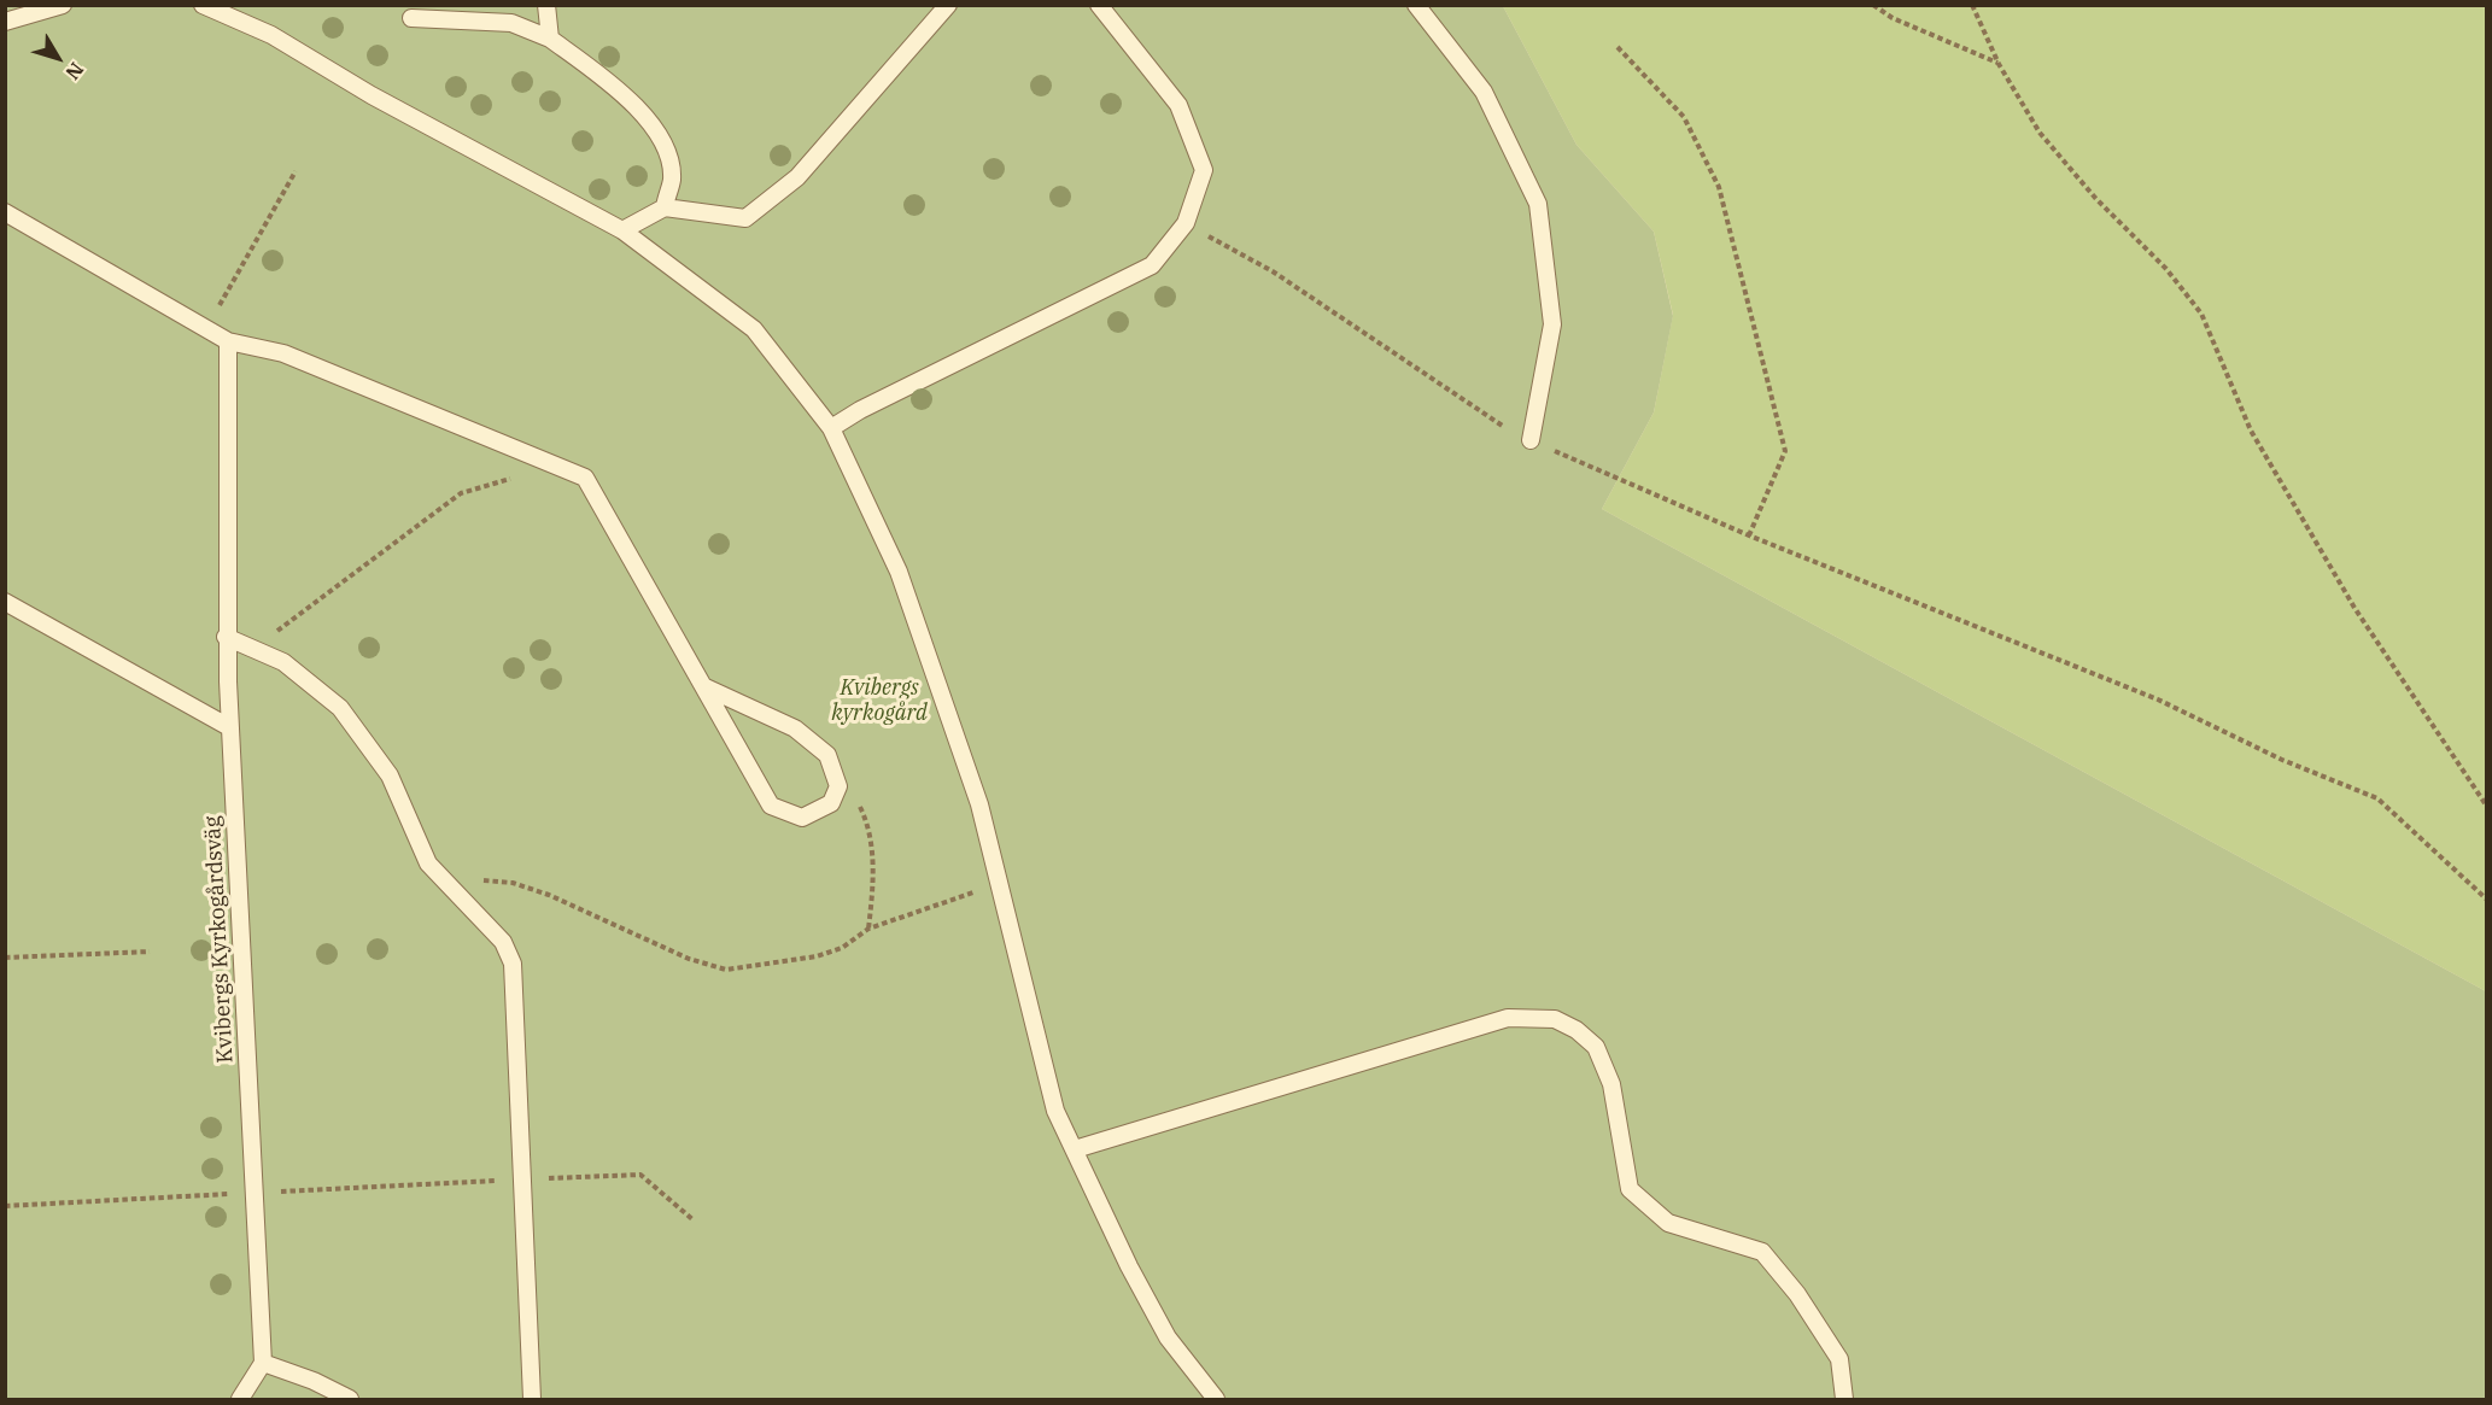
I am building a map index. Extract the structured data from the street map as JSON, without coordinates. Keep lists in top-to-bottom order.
{
  "streets": {
    "lane": ["Kvibergs Kyrkogårdsväg"]
  },
  "parks": ["Kvibergs kyrkogård"],
  "north": "bottom right"
}
